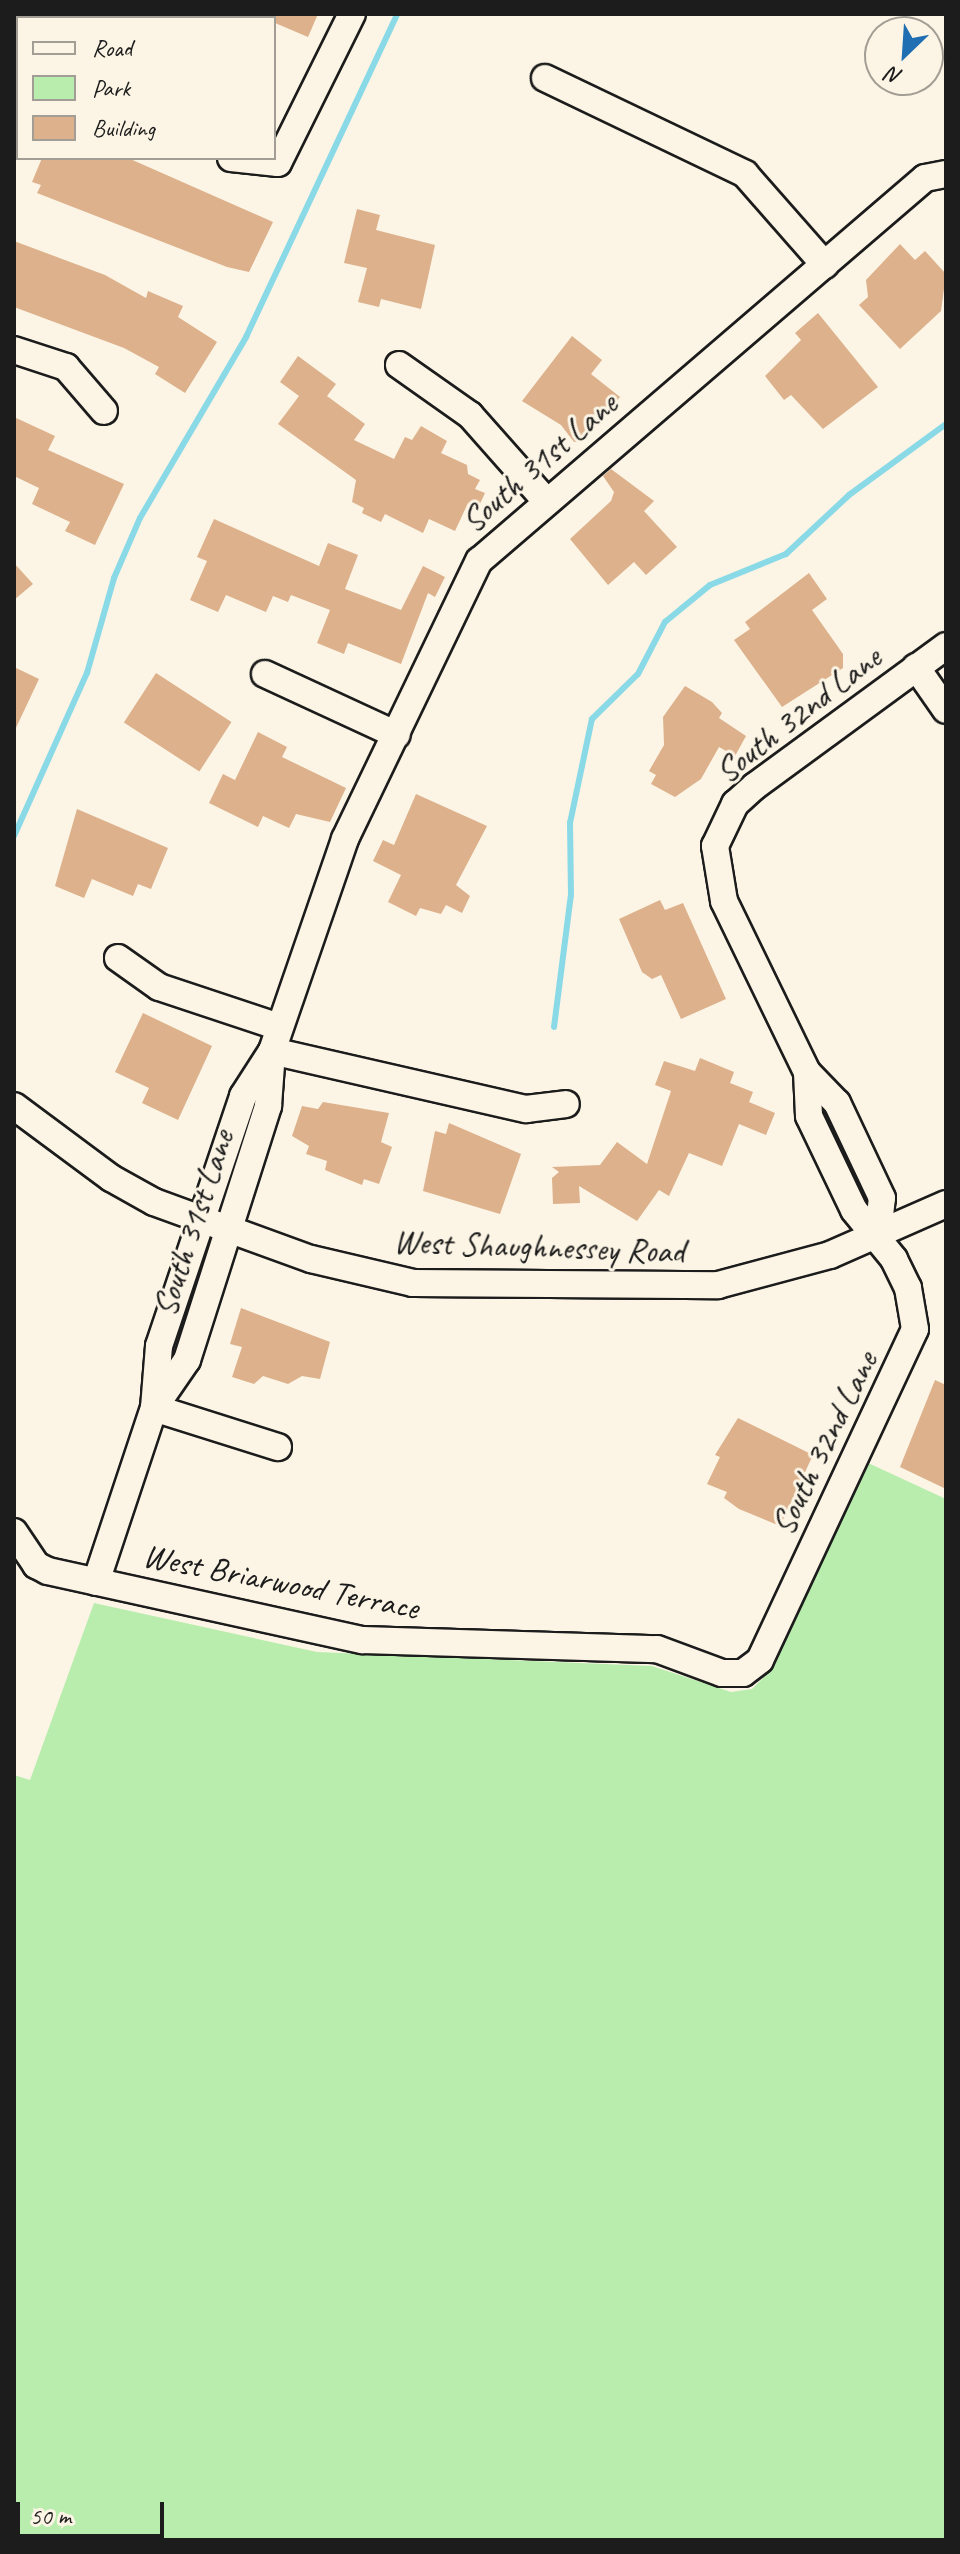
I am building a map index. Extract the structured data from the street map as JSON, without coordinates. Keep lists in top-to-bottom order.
{
  "streets": {
    "street": [
      "South 31st Lane",
      "South 32nd Lane",
      "West Shaughnessey Road",
      "West Briarwood Terrace"
    ]
  },
  "crossings": [
    ["South 31st Lane", "West Shaughnessey Road"],
    ["South 31st Lane", "West Briarwood Terrace"],
    ["South 32nd Lane", "West Shaughnessey Road"],
    ["South 32nd Lane", "West Briarwood Terrace"]
  ],
  "legend": ["Road", "Park", "Building"],
  "scale_bar": "50 m",
  "north": "bottom left"
}
